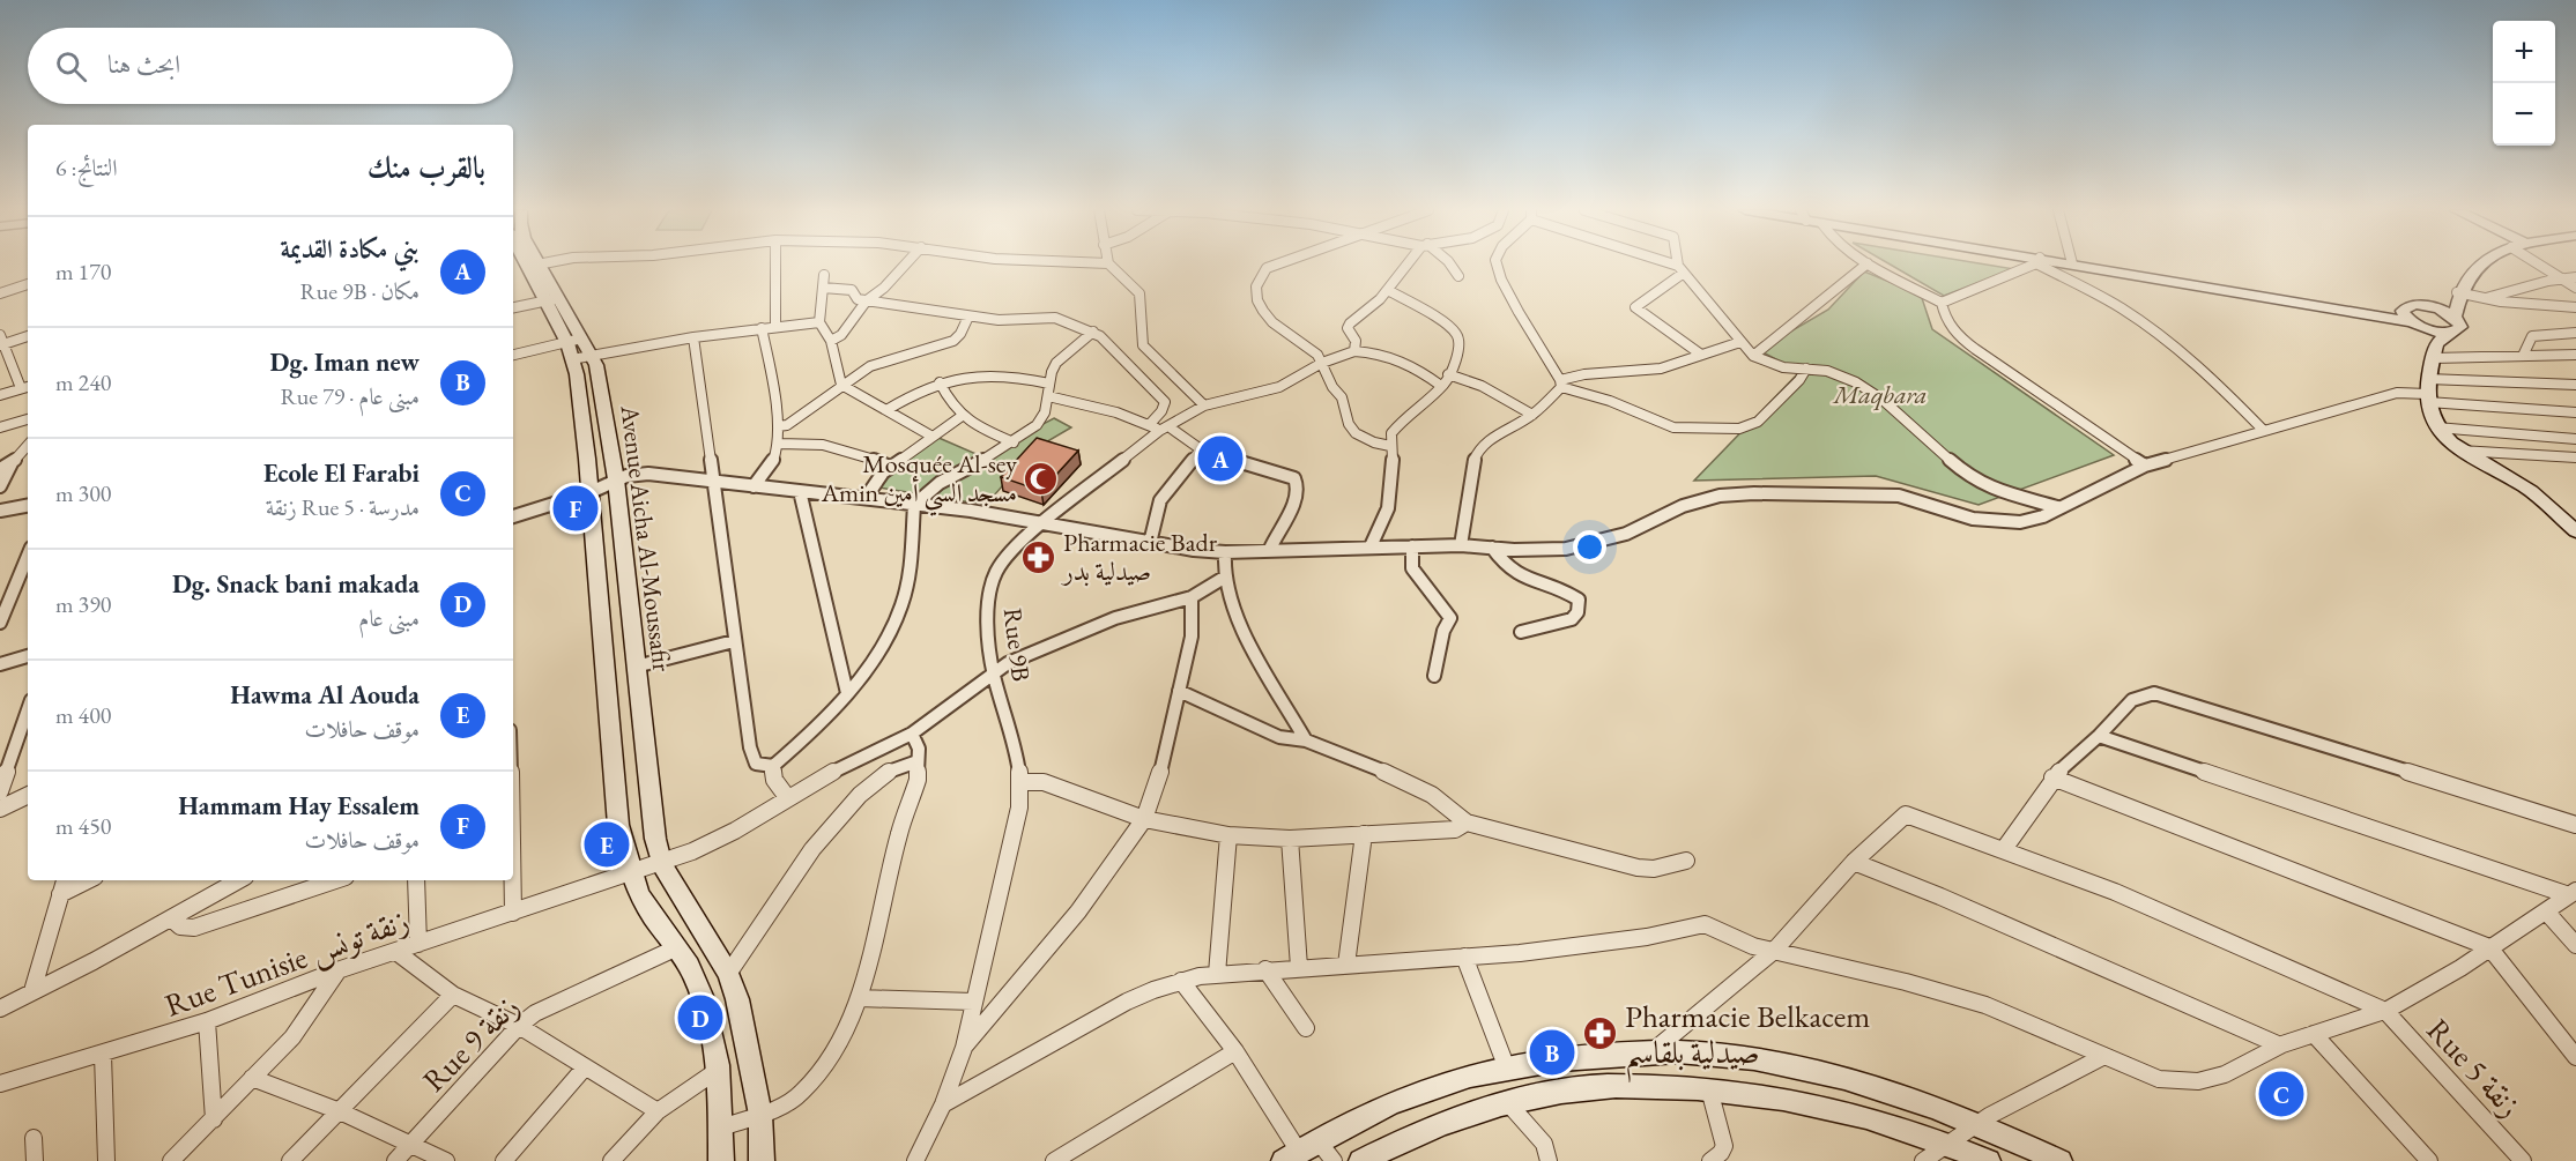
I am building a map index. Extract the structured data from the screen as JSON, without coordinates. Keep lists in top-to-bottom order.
{
  "streets": {
    "main road": ["Avenue Aicha Al-Moussafir"],
    "street": [
      "Rue 9B",
      "Rue Tunisie زنقة تونس",
      "Rue 9 زنقة",
      "Rue 5 زنقة"
    ]
  },
  "crossings": [
    ["Avenue Aicha Al-Moussafir", "Rue Tunisie زنقة تونس"],
    ["Avenue Aicha Al-Moussafir", "Rue 9 زنقة"],
    ["Rue 9B", "Rue Tunisie زنقة تونس"]
  ],
  "parks": ["Maqbara"],
  "places": {
    "mosque": ["Mosquée Al-sey Amin مسجد السي أمين"],
    "pharmacy": ["Pharmacie Badr صيدلية بدر", "Pharmacie Belkacem صيدلية بلقاسم"]
  },
  "page": {
    "map_buttons": ["+", "−"],
    "search": "ابحث هنا",
    "heading": ["بالقرب منك", "النتائج: 6"],
    "list": [
      {
        "mark": "A",
        "name": "بني مكادة القديمة",
        "note": "مكان · Rue 9B",
        "value": "170 m"
      },
      {
        "mark": "B",
        "name": "Dg. Iman new",
        "note": "مبنى عام · Rue 79",
        "value": "240 m"
      },
      {
        "mark": "C",
        "name": "Ecole El Farabi",
        "note": "مدرسة · Rue 5 زنقة",
        "value": "300 m"
      },
      {
        "mark": "D",
        "name": "Dg. Snack bani makada",
        "note": "مبنى عام",
        "value": "390 m"
      },
      {
        "mark": "E",
        "name": "Hawma Al Aouda",
        "note": "موقف حافلات",
        "value": "400 m"
      },
      {
        "mark": "F",
        "name": "Hammam Hay Essalem",
        "note": "موقف حافلات",
        "value": "450 m"
      }
    ],
    "pins": [
      "A",
      "F",
      "E",
      "D",
      "B",
      "C"
    ]
  }
}
